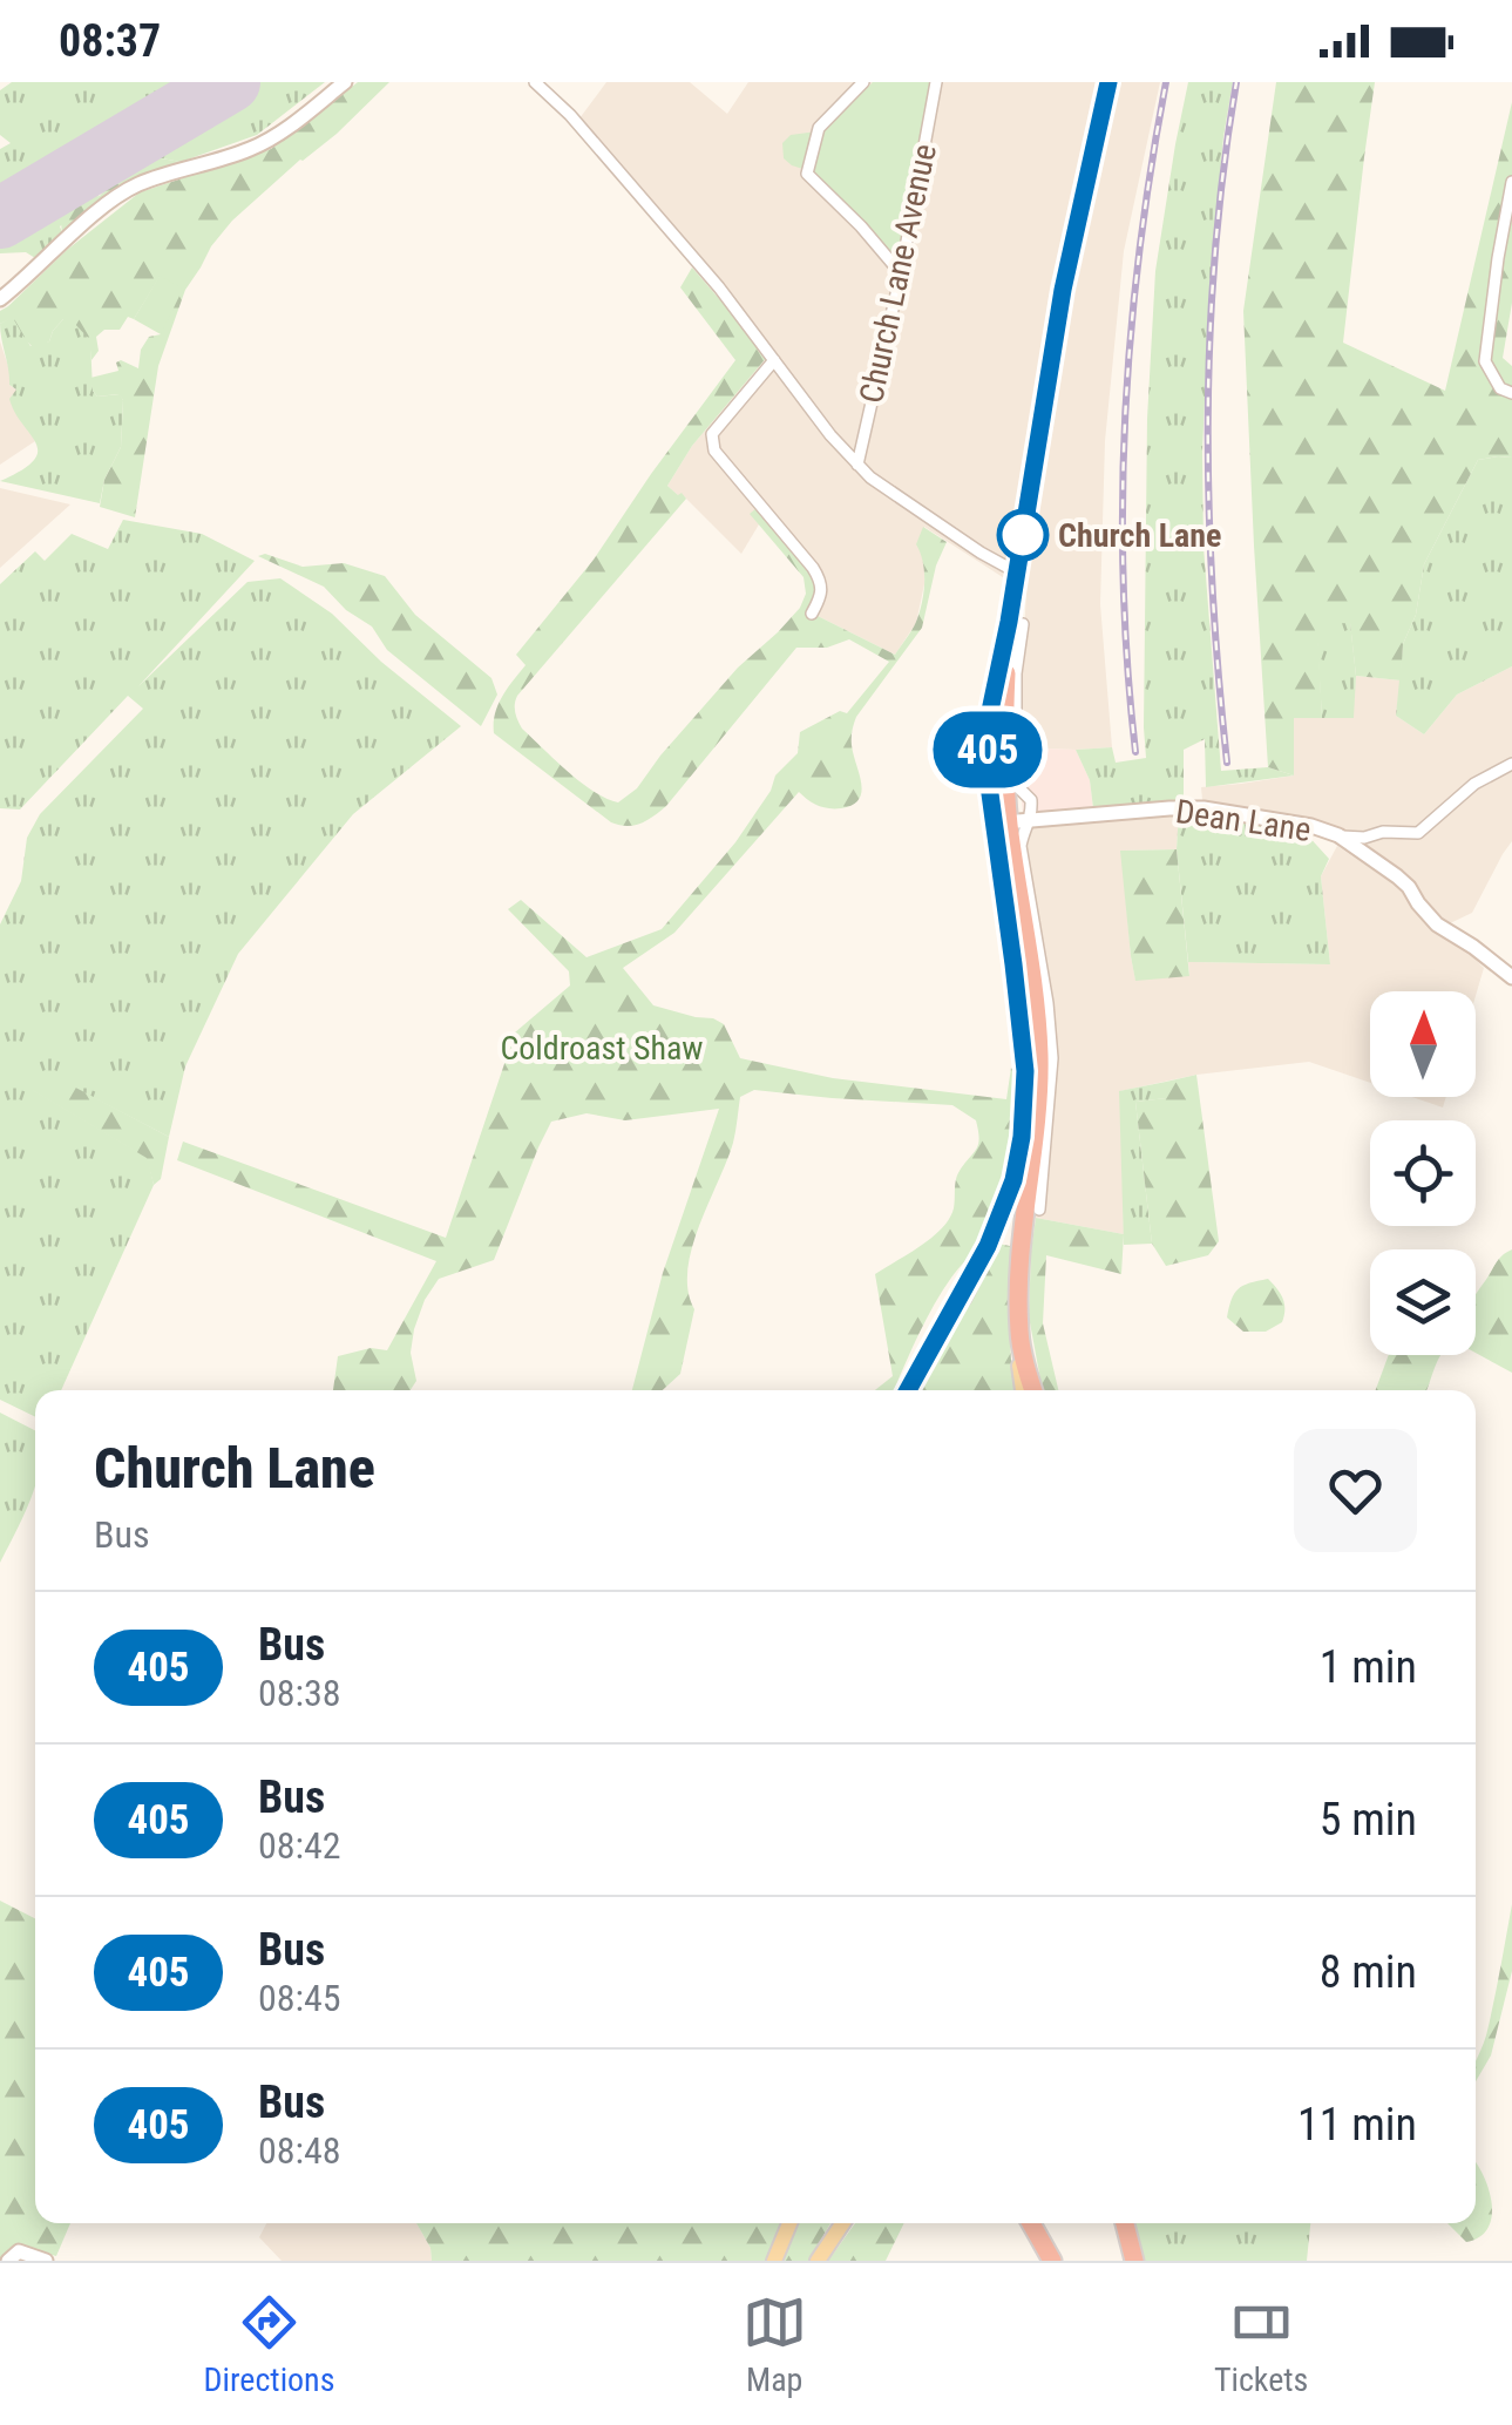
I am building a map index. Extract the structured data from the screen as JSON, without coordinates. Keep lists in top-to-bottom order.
{
  "streets": {
    "street": ["Church Lane Avenue", "Dean Lane"]
  },
  "parks": ["Coldroast Shaw"],
  "places": ["Church Lane"],
  "lines": ["bus line 405"],
  "north": "top",
  "page": {
    "status": "08:37",
    "on_map": "405",
    "heading": ["Church Lane", "Bus"],
    "list": [
      {
        "mark": "405",
        "name": "Bus",
        "note": "08:38",
        "value": "1 min"
      },
      {
        "mark": "405",
        "name": "Bus",
        "note": "08:42",
        "value": "5 min"
      },
      {
        "mark": "405",
        "name": "Bus",
        "note": "08:45",
        "value": "8 min"
      },
      {
        "mark": "405",
        "name": "Bus",
        "note": "08:48",
        "value": "11 min"
      }
    ],
    "tabs": ["Directions", "Map", "Tickets"]
  }
}
